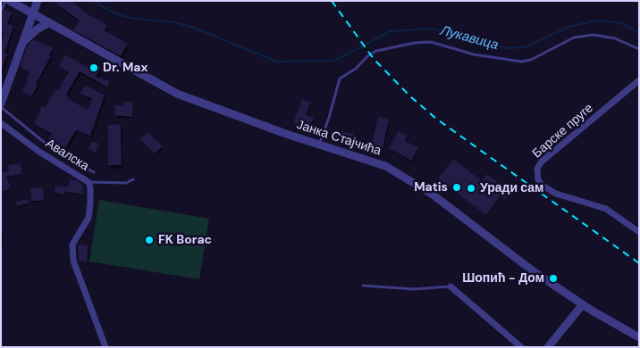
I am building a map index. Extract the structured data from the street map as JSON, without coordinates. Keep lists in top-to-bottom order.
{
  "streets": {
    "street": ["Барске пруге", "Јанка Стајчића", "Авалска"]
  },
  "water": ["Лукавица"],
  "places": [
    "Dr. Max",
    "Matis",
    "Уради сам",
    "FK Borac",
    "Шопић - Дом"
  ]
}
